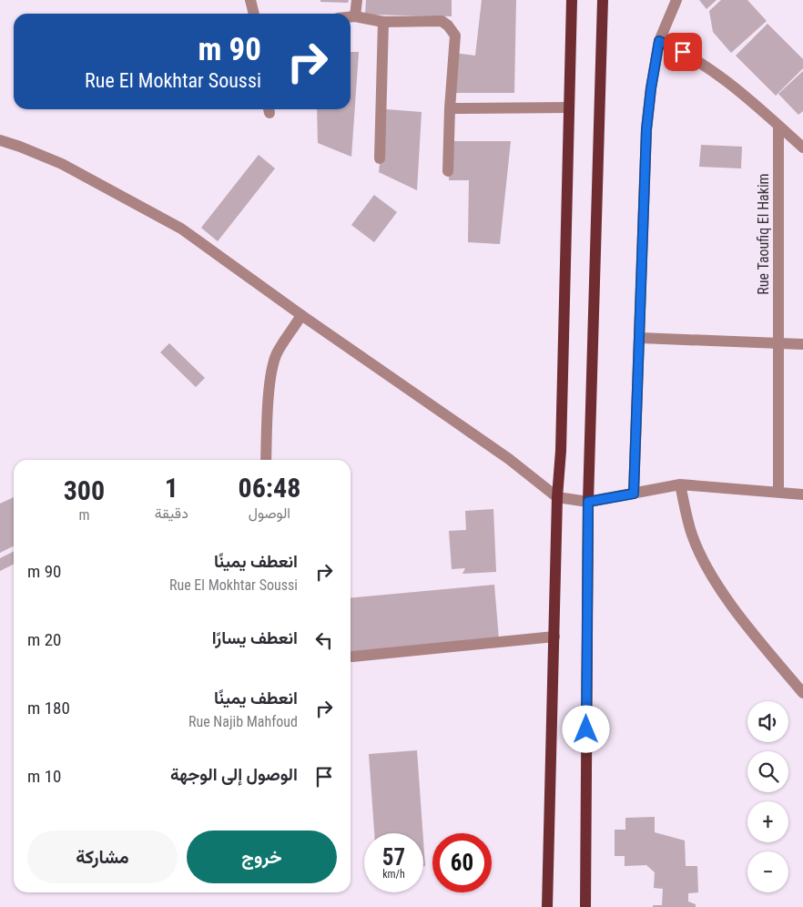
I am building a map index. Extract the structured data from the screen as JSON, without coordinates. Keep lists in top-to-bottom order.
{
  "streets": {
    "street": ["Rue Taoufiq El Hakim"]
  },
  "page": {
    "turn": ["90 m", "Rue El Mokhtar Soussi"],
    "eta": [
      "06:48",
      "الوصول",
      "1",
      "دقيقة",
      "300",
      "m"
    ],
    "list": [
      {
        "name": "انعطف يمينًا",
        "note": "Rue El Mokhtar Soussi",
        "value": "90 m"
      },
      {
        "name": "انعطف يسارًا",
        "value": "20 m"
      },
      {
        "name": "انعطف يمينًا",
        "note": "Rue Najib Mahfoud",
        "value": "180 m"
      },
      {
        "name": "الوصول إلى الوجهة",
        "value": "10 m"
      }
    ],
    "map_buttons": ["+", "−"],
    "buttons": ["خروج", "مشاركة"],
    "speed": "57 km/h",
    "limit": "60"
  }
}
